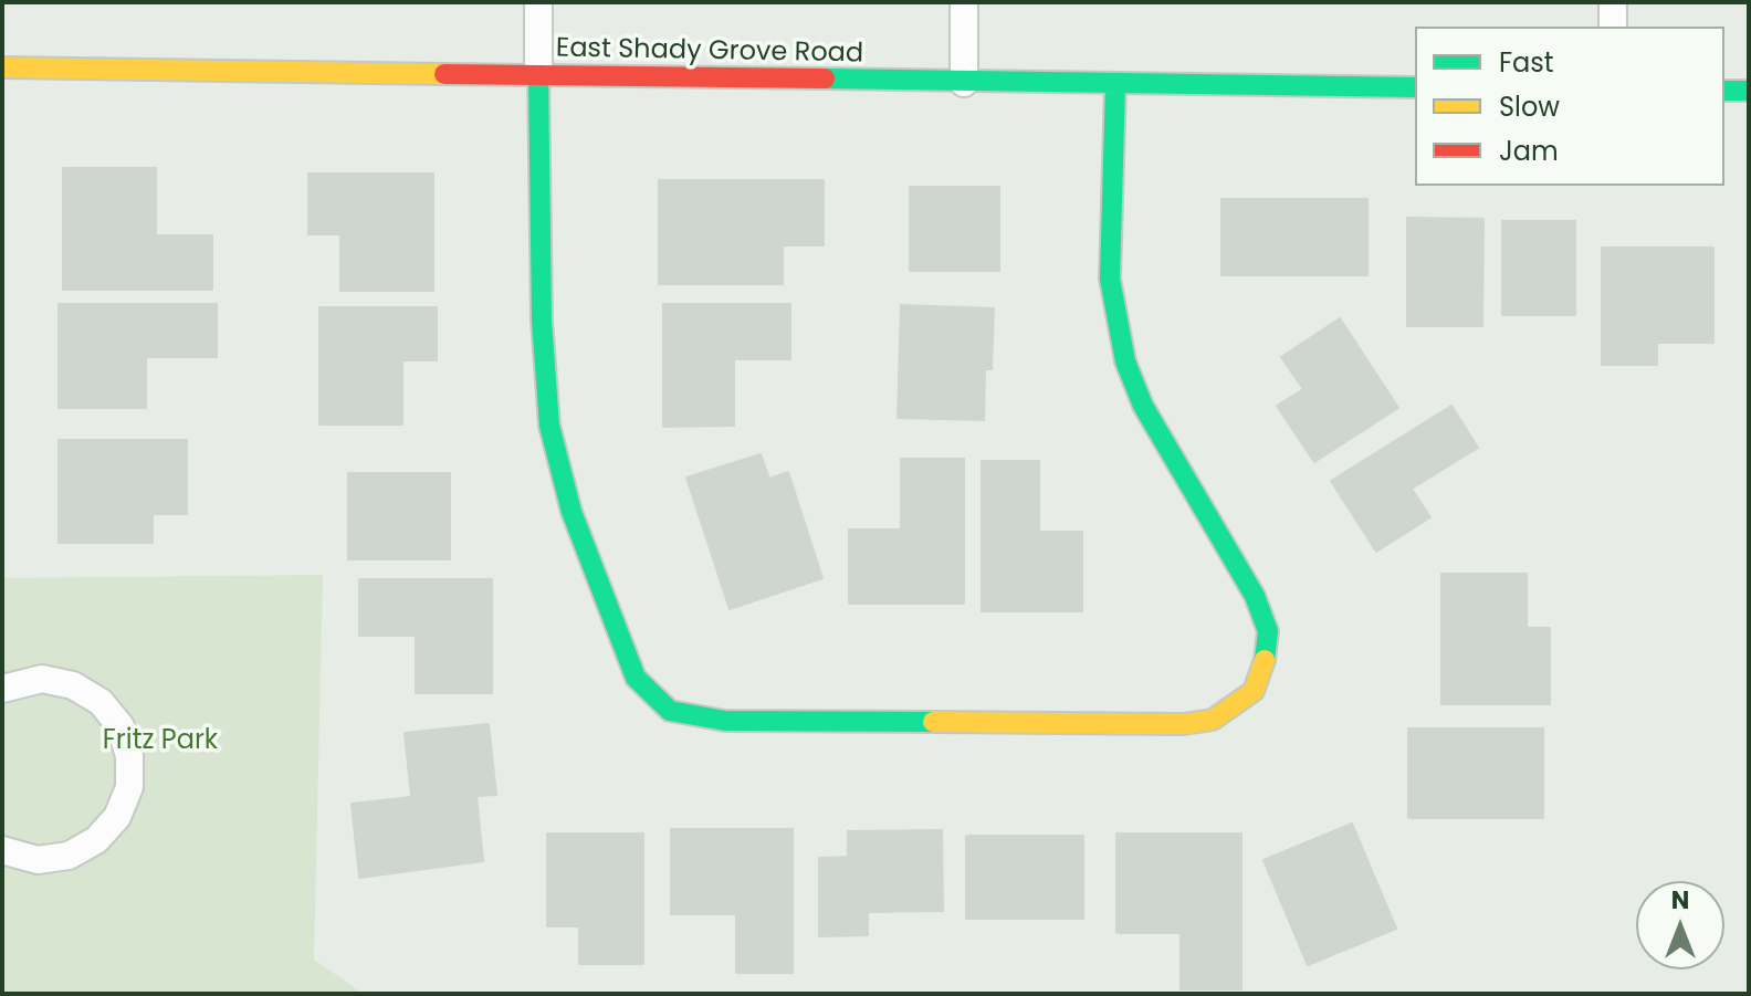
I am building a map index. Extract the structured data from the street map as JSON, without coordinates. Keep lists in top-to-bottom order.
{
  "streets": {
    "street": ["East Shady Grove Road"]
  },
  "parks": ["Fritz Park"],
  "legend": ["Fast", "Slow", "Jam"],
  "north": "top"
}
